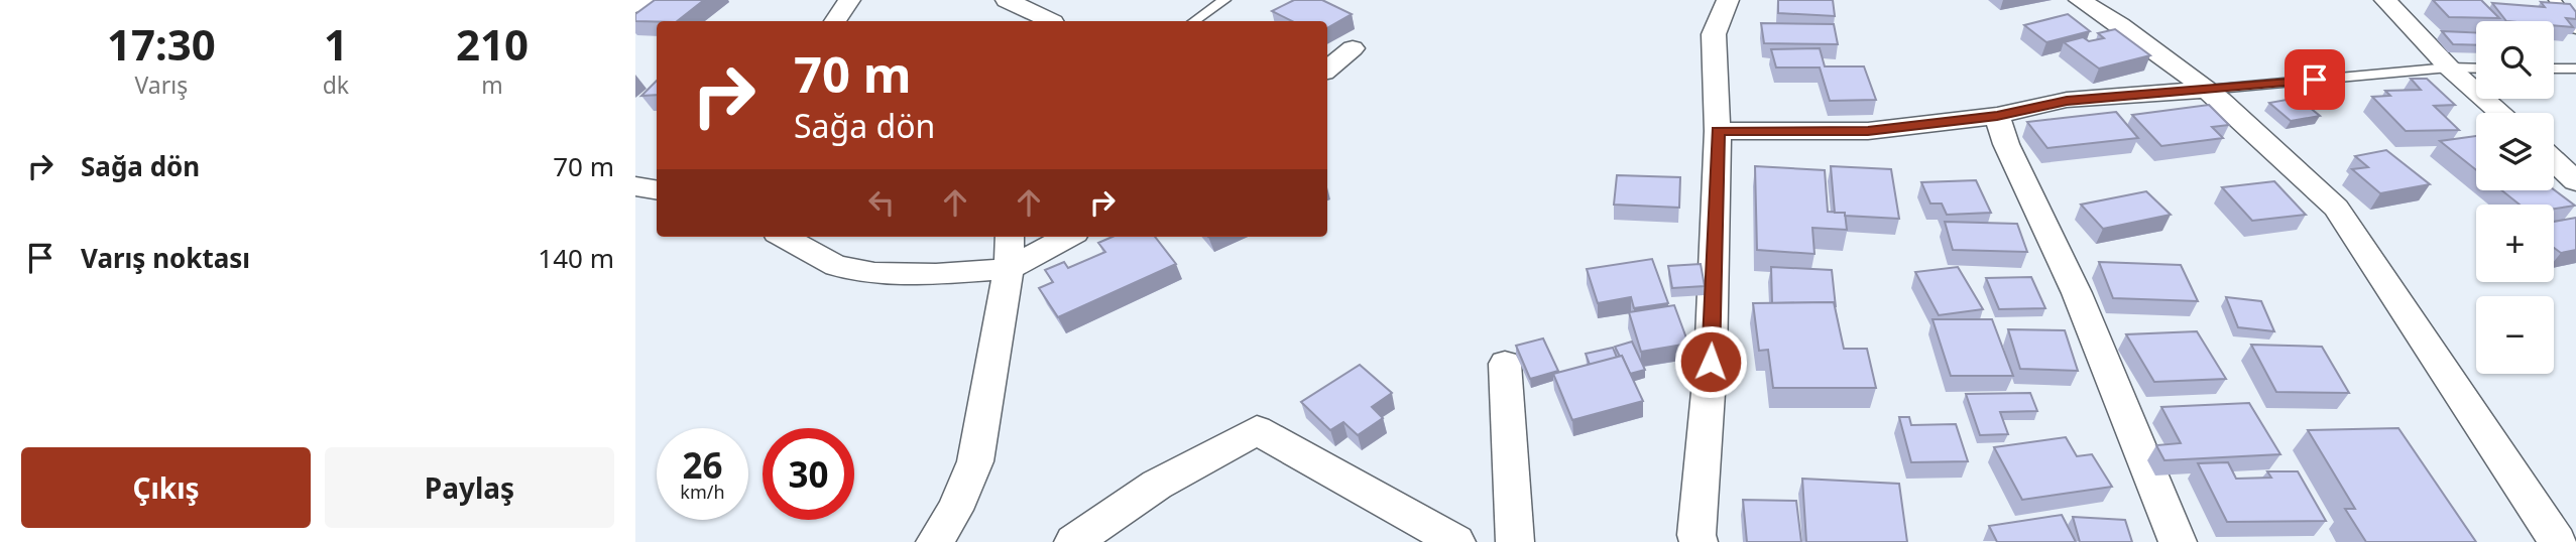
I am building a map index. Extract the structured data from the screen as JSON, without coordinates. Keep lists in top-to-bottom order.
{
  "page": {
    "eta": [
      "17:30",
      "Varış",
      "1",
      "dk",
      "210",
      "m"
    ],
    "map_buttons": ["+", "−"],
    "turn": ["70 m", "Sağa dön"],
    "list": [
      {
        "name": "Sağa dön",
        "value": "70 m"
      },
      {
        "name": "Varış noktası",
        "value": "140 m"
      }
    ],
    "speed": "26 km/h",
    "limit": "30",
    "buttons": ["Çıkış", "Paylaş"]
  }
}
